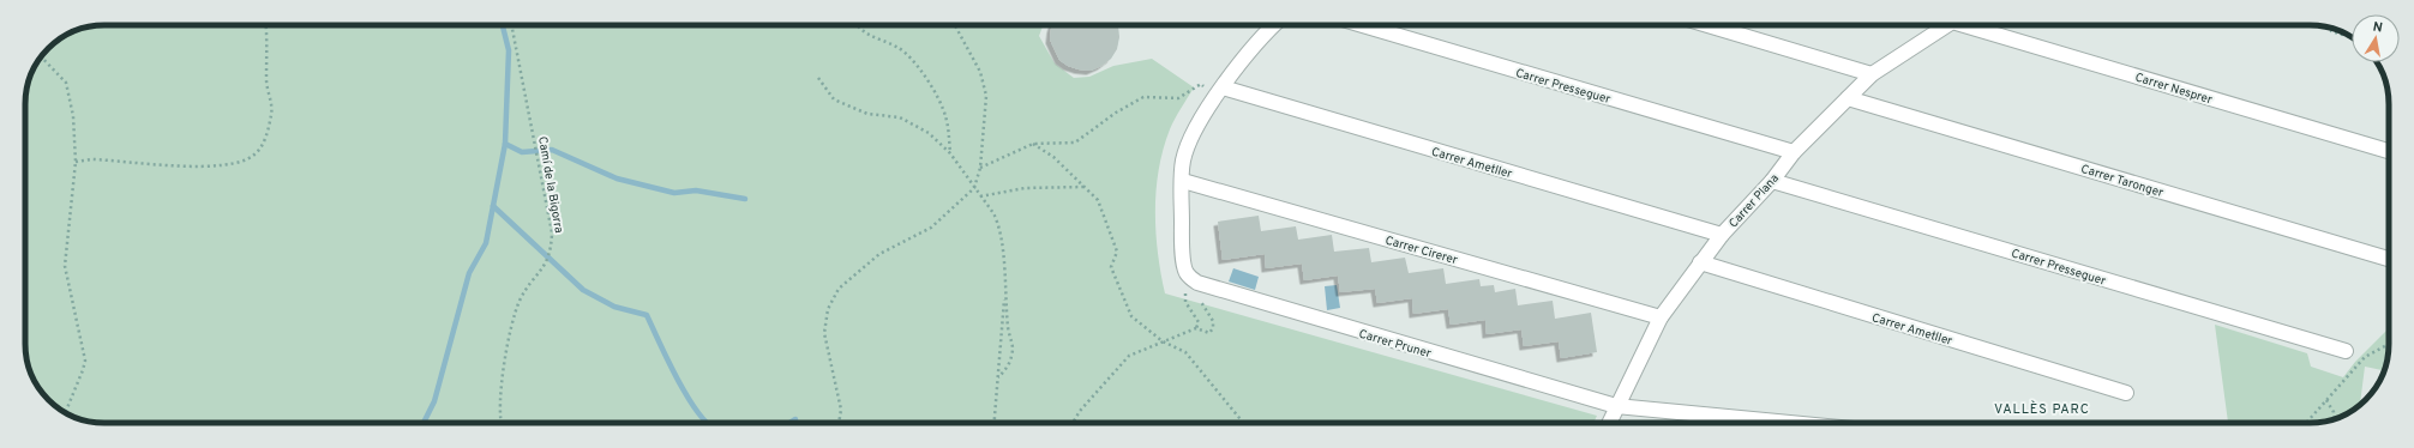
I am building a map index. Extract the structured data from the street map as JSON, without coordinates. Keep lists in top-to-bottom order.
{
  "streets": {
    "street": [
      "Carrer Presseguer",
      "Carrer Nesprer",
      "Carrer Ametller",
      "Carrer Taronger",
      "Carrer Plana",
      "Carrer Cirerer",
      "Carrer Pruner"
    ],
    "path": ["Camí de la Bigorra"]
  },
  "crossings": [
    ["Carrer Presseguer", "Carrer Plana"],
    ["Carrer Ametller", "Carrer Plana"],
    ["Carrer Taronger", "Carrer Plana"],
    ["Carrer Plana", "Carrer Cirerer"],
    ["Carrer Plana", "Carrer Pruner"]
  ],
  "districts": ["VALLÈS PARC"],
  "north": "top"
}
